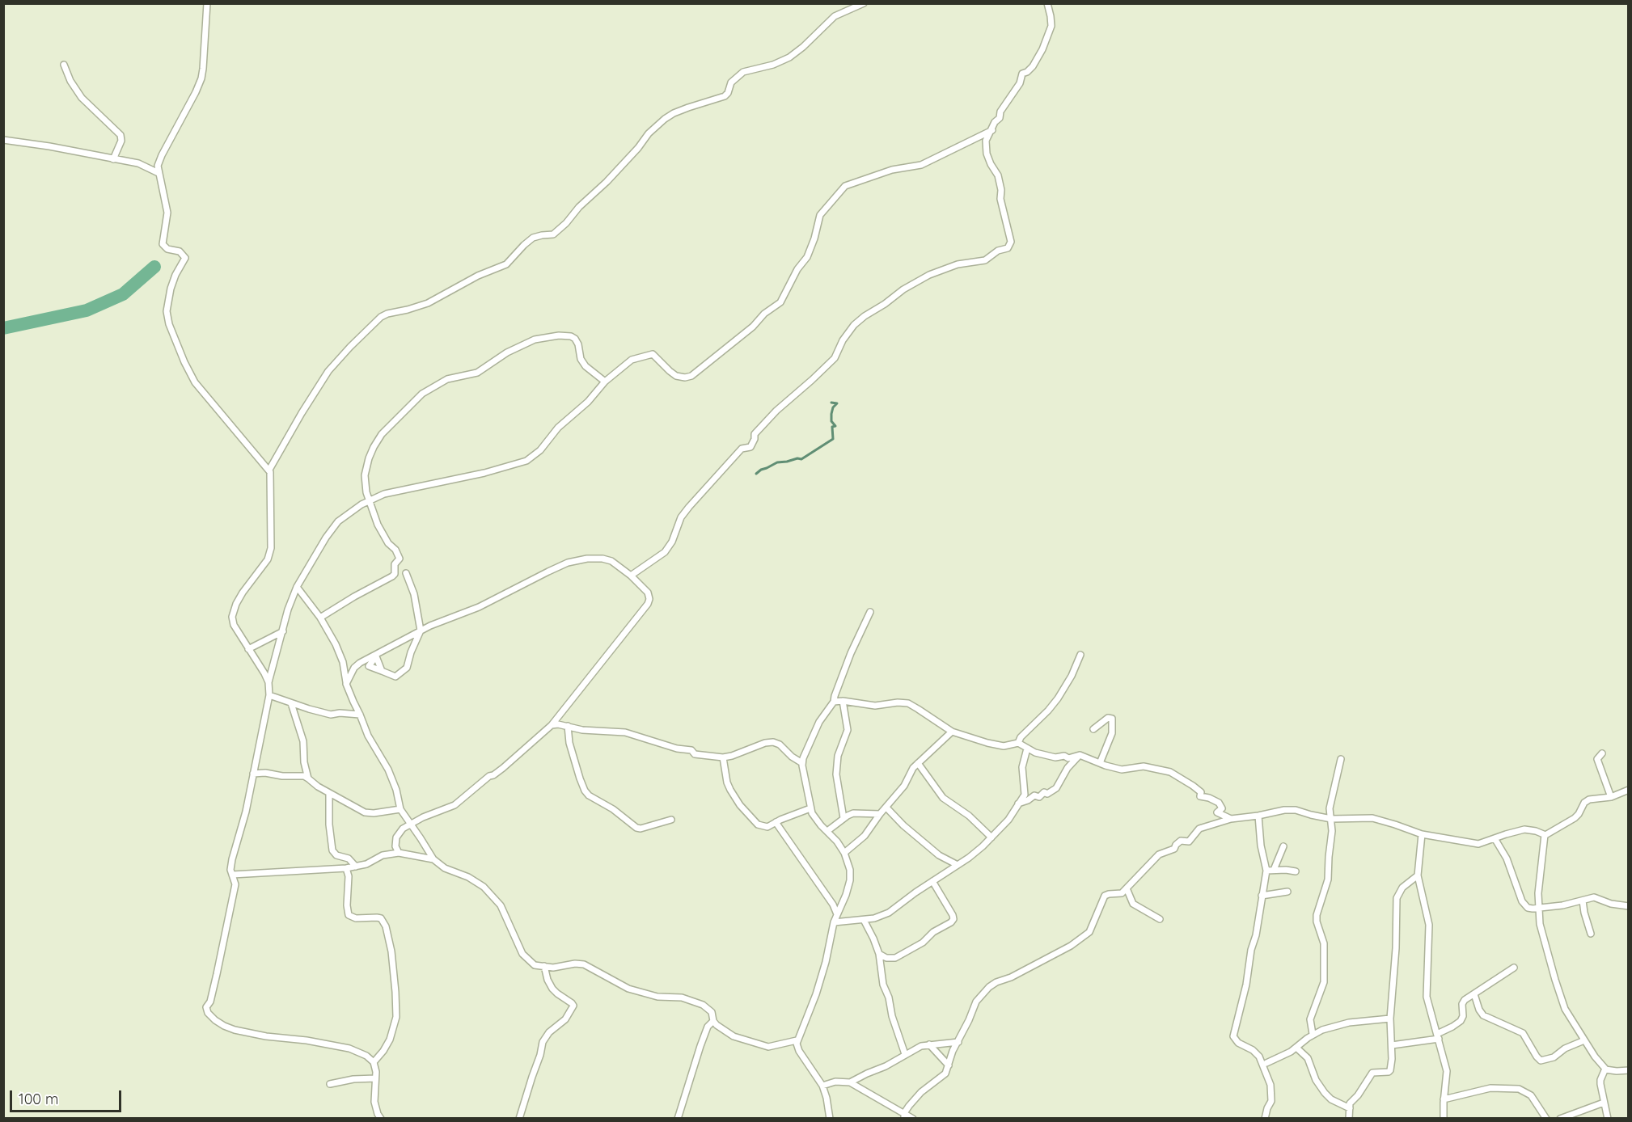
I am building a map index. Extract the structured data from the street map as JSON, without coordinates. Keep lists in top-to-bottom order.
{
  "scale_bar": "100 m"
}
